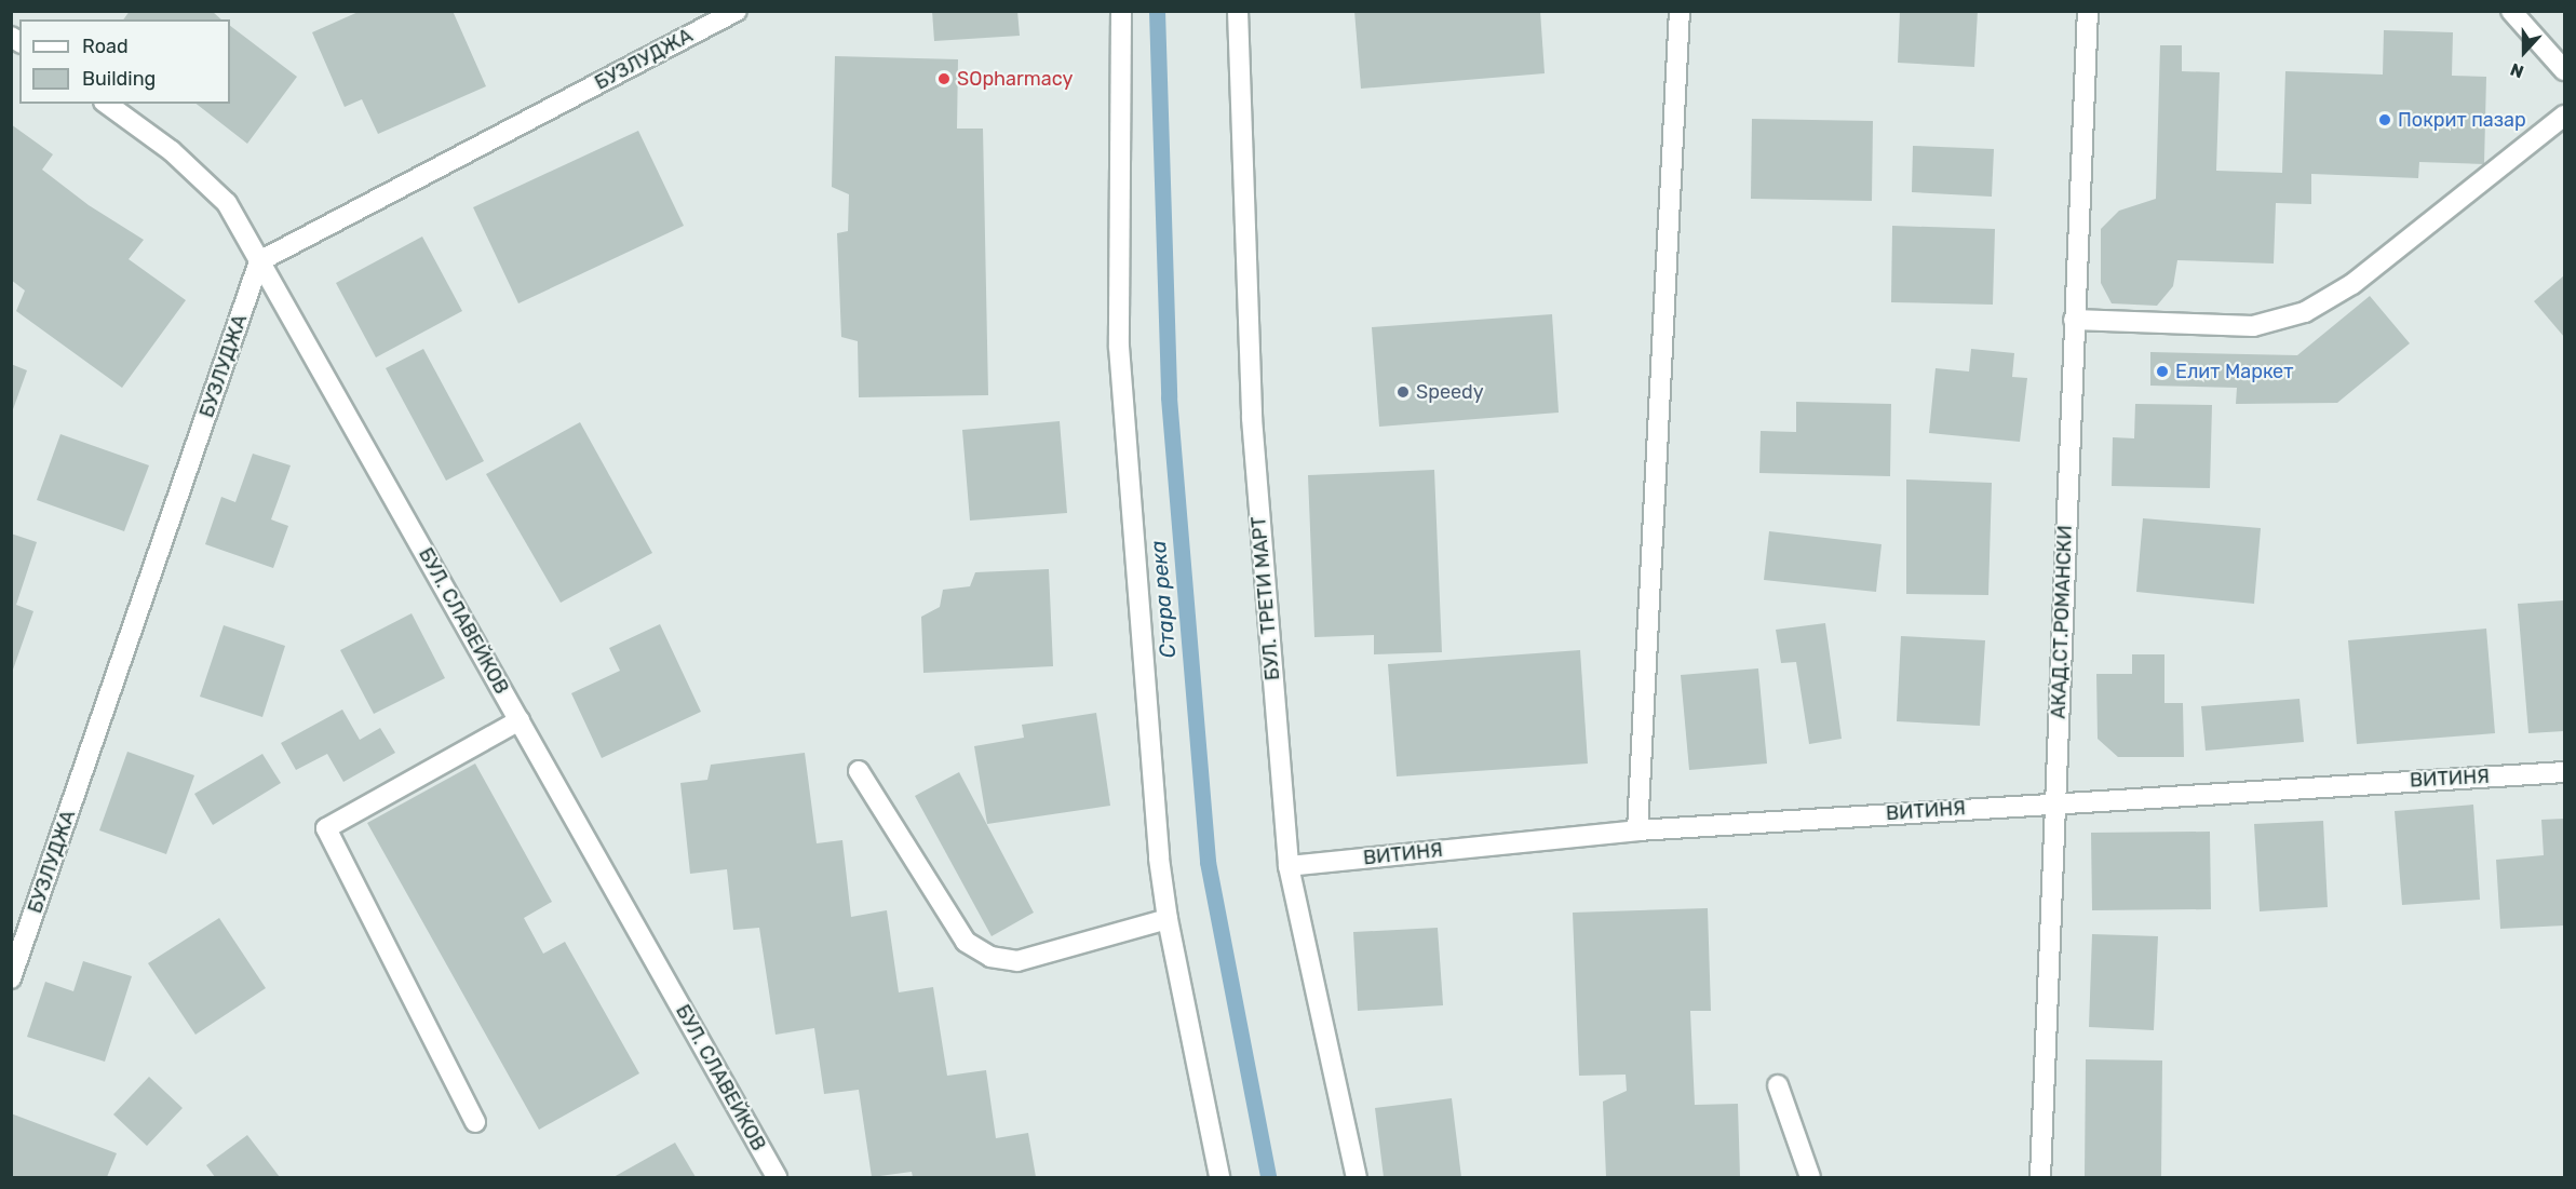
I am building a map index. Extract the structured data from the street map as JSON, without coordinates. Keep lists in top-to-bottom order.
{
  "streets": {
    "street": [
      "БУЗЛУДЖА",
      "БУЛ. ТРЕТИ МАРТ",
      "БУЛ. СЛАВЕЙКОВ",
      "АКАД.СТ.РОМАНСКИ",
      "ВИТИНЯ"
    ]
  },
  "crossings": [
    ["БУЗЛУДЖА", "БУЛ. СЛАВЕЙКОВ"],
    ["БУЛ. ТРЕТИ МАРТ", "ВИТИНЯ"],
    ["АКАД.СТ.РОМАНСКИ", "ВИТИНЯ"]
  ],
  "water": ["Стара река"],
  "places": [
    "SOpharmacy",
    "Покрит пазар",
    "Елит Маркет",
    "Speedy"
  ],
  "legend": ["Road", "Building"],
  "north": "bottom"
}
